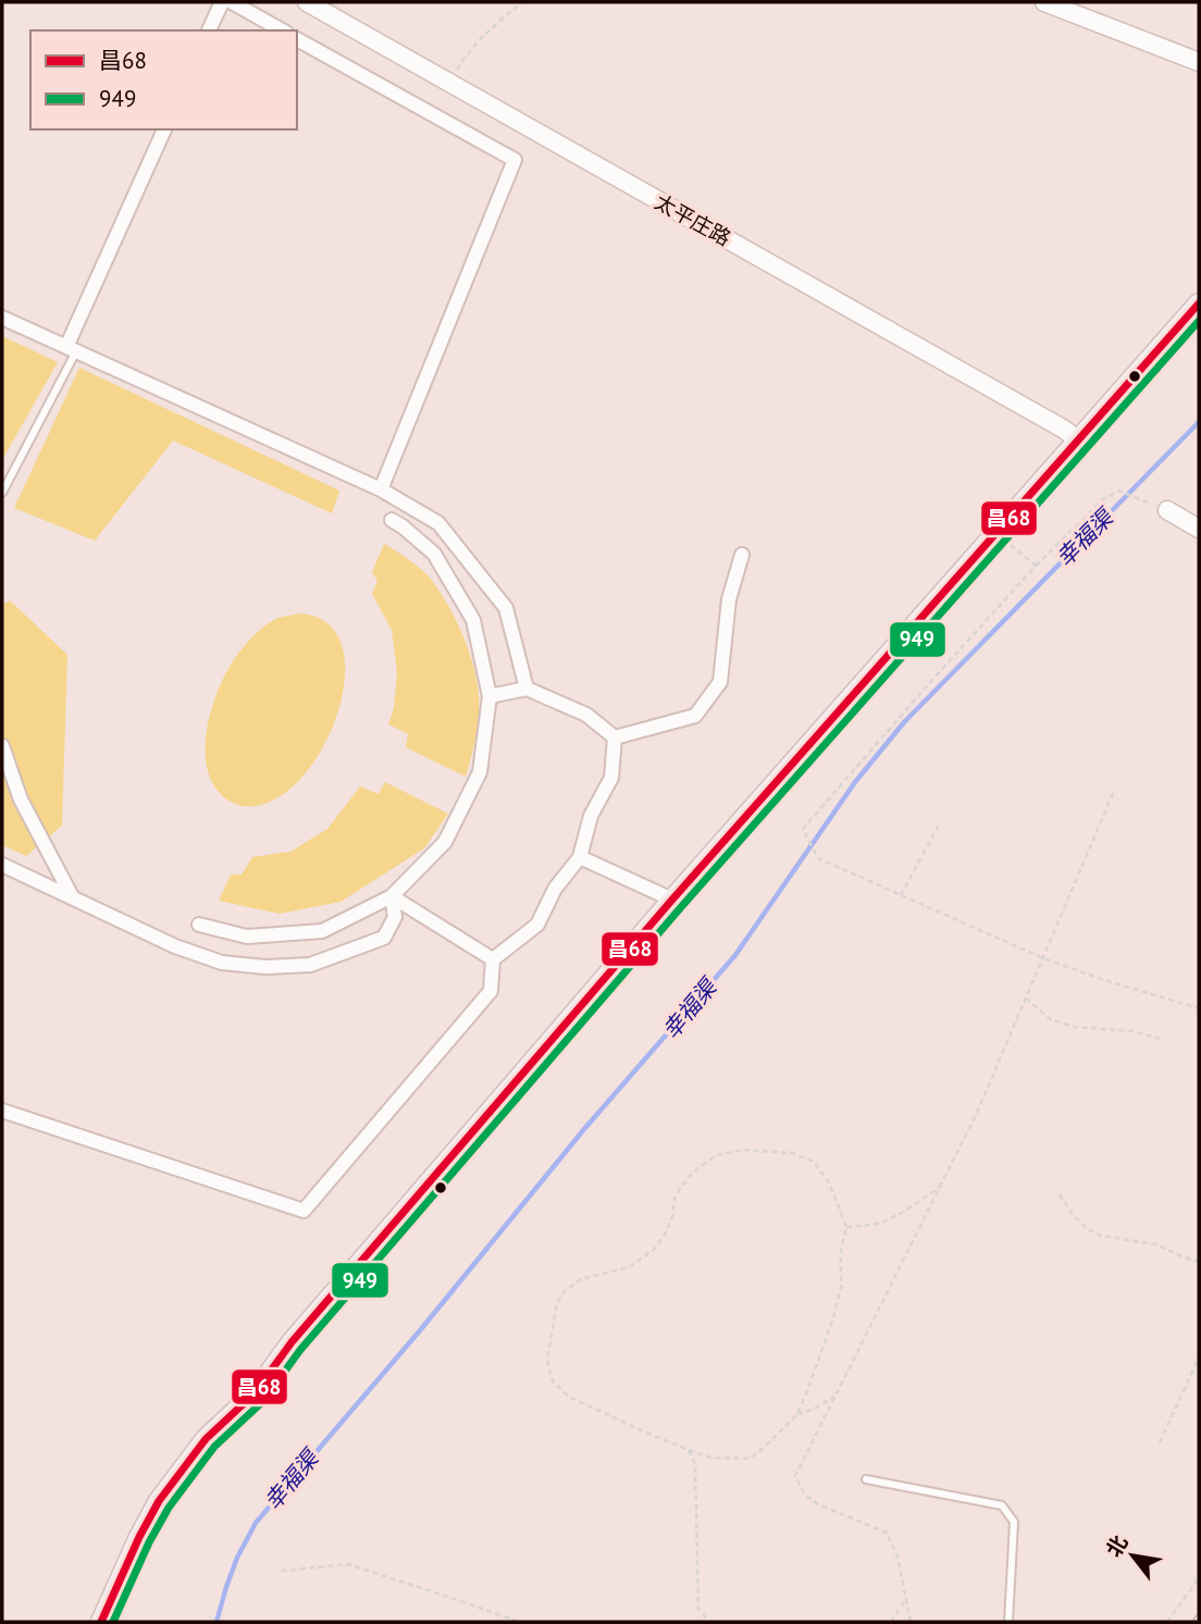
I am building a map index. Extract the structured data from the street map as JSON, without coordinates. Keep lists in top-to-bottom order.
{
  "streets": {
    "street": ["太平庄路"]
  },
  "water": ["幸福渠"],
  "lines": ["transit line 昌68", "transit line 949"],
  "legend": ["昌68", "949"],
  "north": "top left"
}
